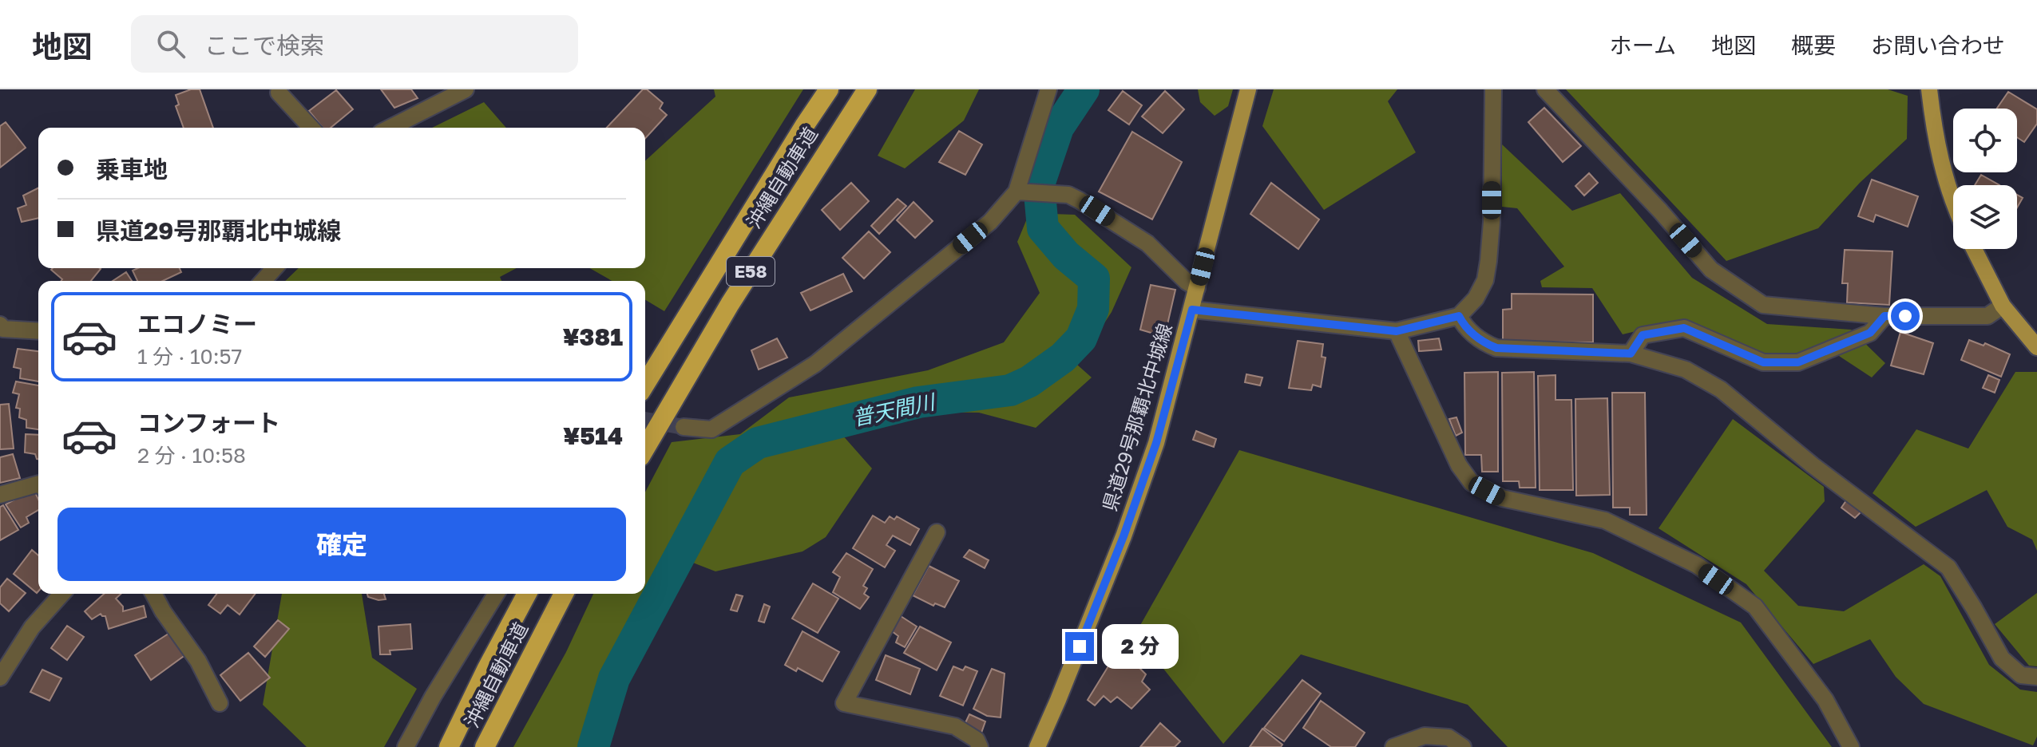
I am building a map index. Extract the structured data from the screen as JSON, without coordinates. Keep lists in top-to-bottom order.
{
  "streets": {
    "highway": ["沖縄自動車道", "E58"],
    "main road": ["県道29号那覇北中城線"]
  },
  "water": ["普天間川"],
  "page": {
    "header": "地図",
    "search": "ここで検索",
    "nav": [
      "ホーム",
      "地図",
      "概要",
      "お問い合わせ"
    ],
    "banner": ["乗車地", "県道29号那覇北中城線"],
    "list": [
      {
        "name": "エコノミー",
        "note": "1 分 · 10:57",
        "value": "¥381"
      },
      {
        "name": "コンフォート",
        "note": "2 分 · 10:58",
        "value": "¥514"
      }
    ],
    "buttons": "確定",
    "bubble": "2 分"
  }
}
